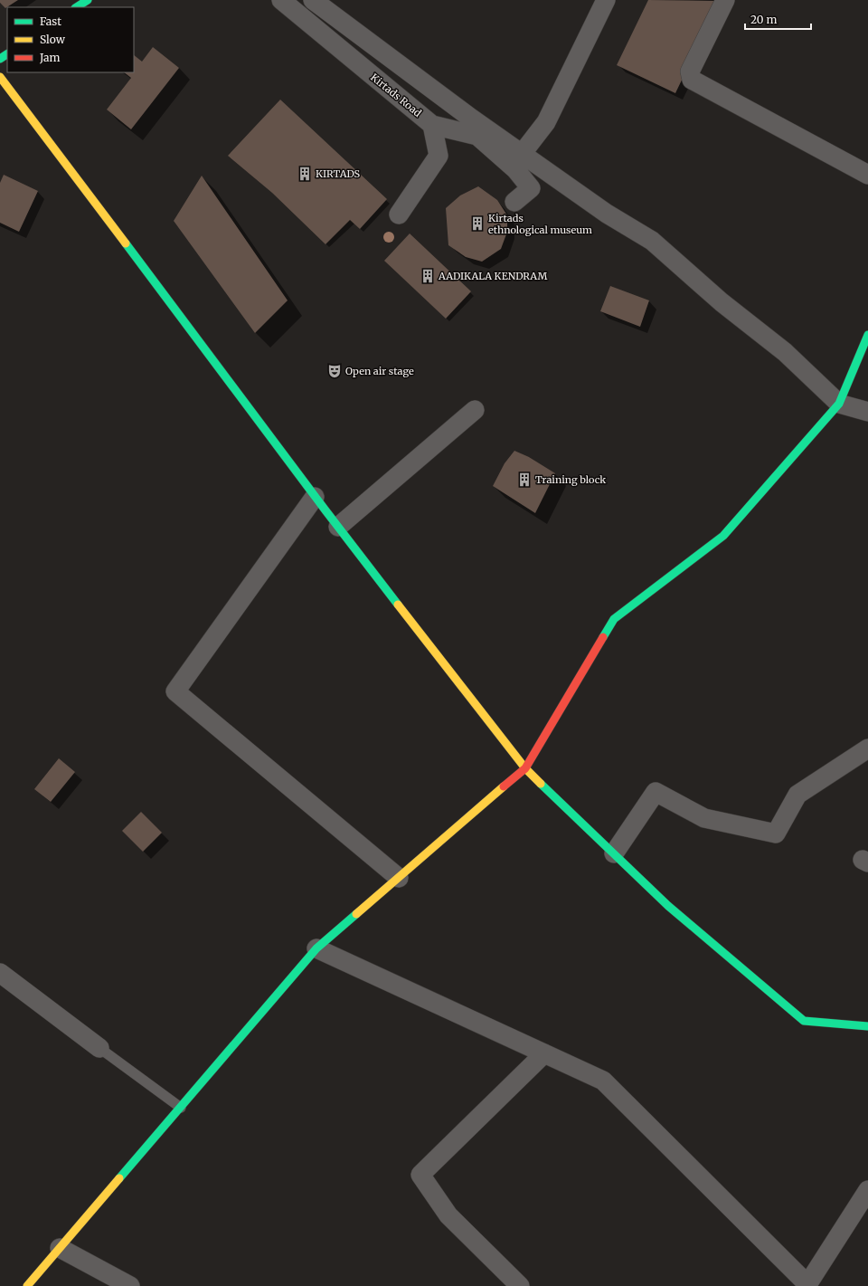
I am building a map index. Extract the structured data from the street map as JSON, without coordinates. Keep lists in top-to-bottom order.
{
  "streets": {
    "street": ["Kirtads Road"]
  },
  "places": {
    "building": [
      "KIRTADS",
      "Kirtads ethnological museum",
      "AADIKALA KENDRAM",
      "Training block"
    ],
    "theatre": ["Open air stage"]
  },
  "legend": ["Fast", "Slow", "Jam"],
  "scale_bar": "20 m"
}
